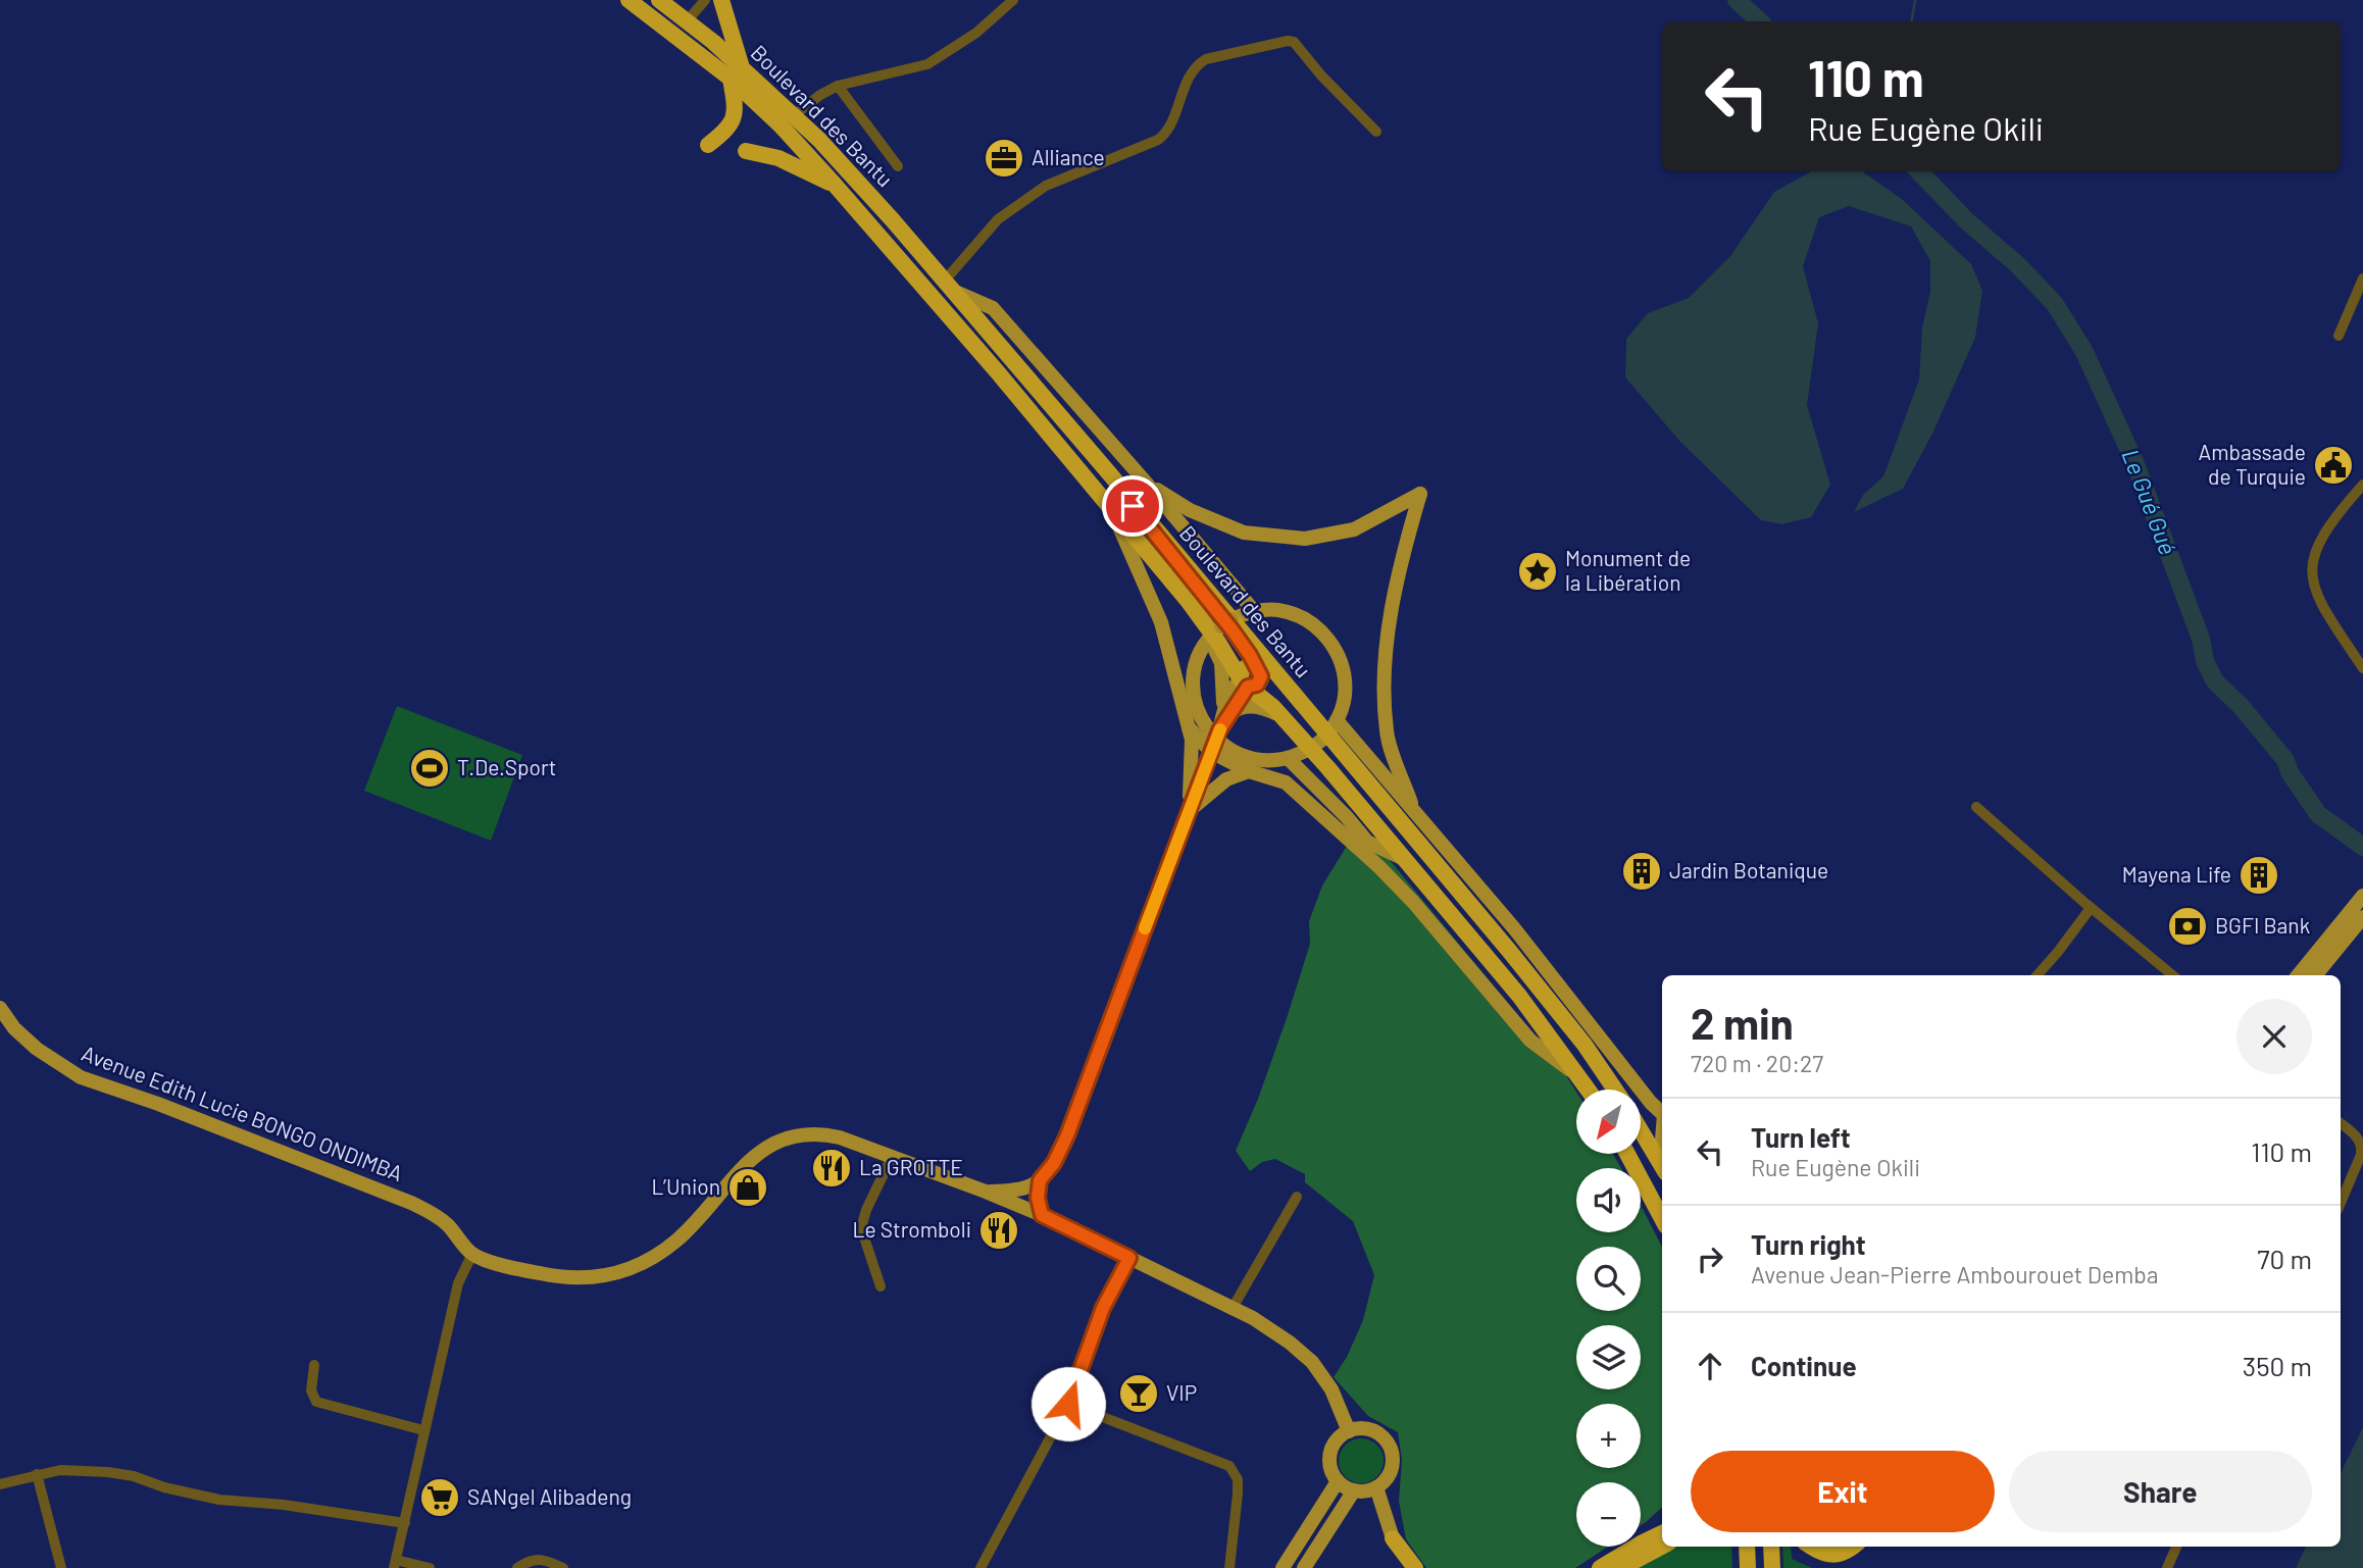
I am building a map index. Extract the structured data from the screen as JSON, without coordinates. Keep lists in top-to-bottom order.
{
  "streets": {
    "highway": ["Boulevard des Bantu"],
    "main road": ["Avenue Edith Lucie BONGO ONDIMBA"]
  },
  "water": ["Le Gué Gué"],
  "places": {
    "office": ["Alliance"],
    "public building": ["Ambassade de Turquie"],
    "place": ["Monument de la Libération"],
    "sports": ["T.De.Sport"],
    "building": ["Jardin Botanique", "Mayena Life"],
    "bank": ["BGFI Bank"],
    "restaurant": ["La GROTTE", "Le Stromboli"],
    "shop": ["L’Union"],
    "bar": ["VIP"],
    "supermarket": ["SANgel Alibadeng"]
  },
  "north": "bottom left",
  "page": {
    "turn": ["110 m", "Rue Eugène Okili"],
    "heading": ["2 min", "720 m · 20:27"],
    "map_buttons": ["+", "−"],
    "list": [
      {
        "name": "Turn left",
        "note": "Rue Eugène Okili",
        "value": "110 m"
      },
      {
        "name": "Turn right",
        "note": "Avenue Jean-Pierre Ambourouet Demba",
        "value": "70 m"
      },
      {
        "name": "Continue",
        "value": "350 m"
      }
    ],
    "buttons": ["Exit", "Share"]
  }
}
